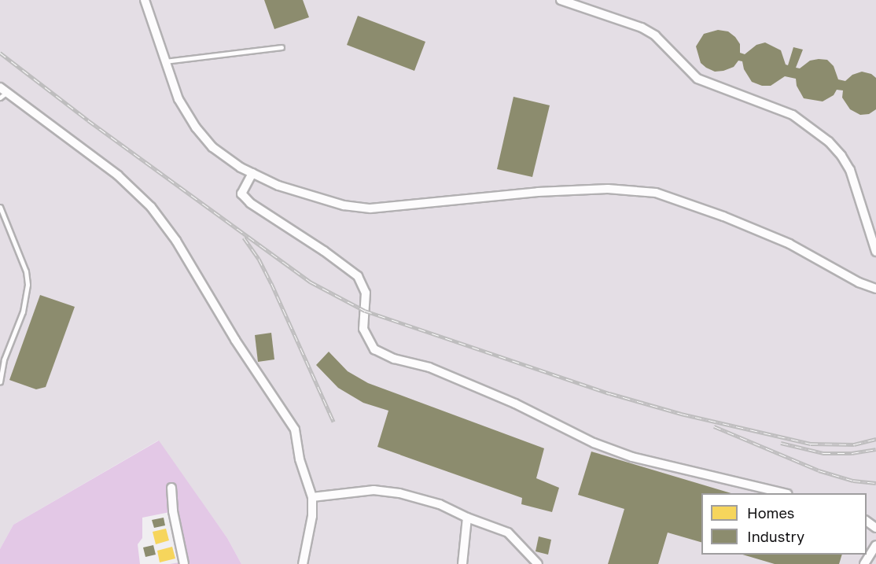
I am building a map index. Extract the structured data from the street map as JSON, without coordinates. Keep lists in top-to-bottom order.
{
  "legend": ["Homes", "Industry"]
}
